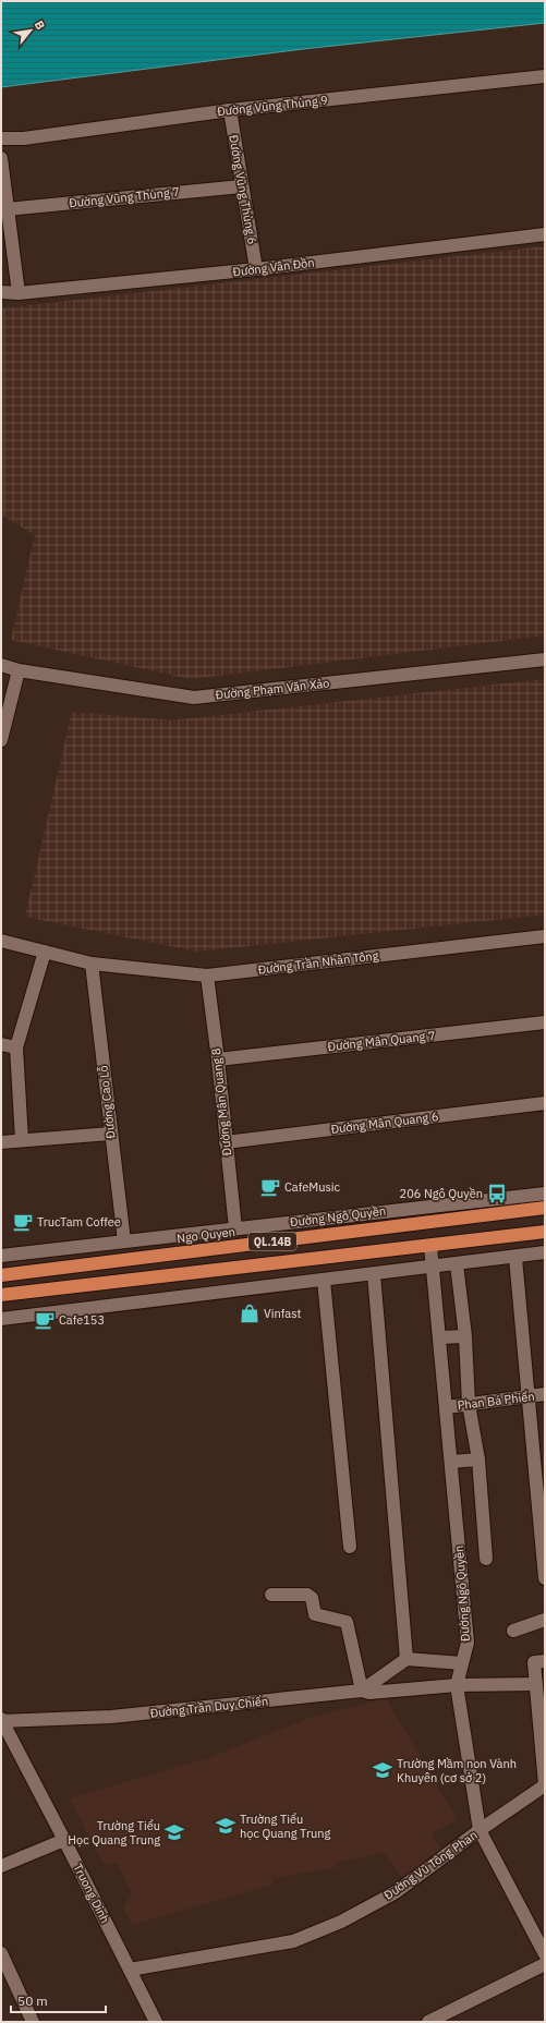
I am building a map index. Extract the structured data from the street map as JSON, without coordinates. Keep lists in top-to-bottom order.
{
  "streets": {
    "highway": ["Ngo Quyen", "QL.14B"],
    "street": [
      "Đường Vũng Thùng 9",
      "Đường Vũng Thùng 6",
      "Đường Vũng Thùng 7",
      "Đường Vân Đồn",
      "Đường Phạm Văn Xảo",
      "Đường Trần Nhân Tông",
      "Đường Mân Quang 7",
      "Đường Cao Lỗ",
      "Đường Mân Quang 8",
      "Đường Mân Quang 6",
      "Đường Ngô Quyền",
      "Phan Bá Phiến",
      "Đường Trần Duy Chiến",
      "Đường Vũ Tông Phan",
      "Truong Dinh"
    ]
  },
  "crossings": [
    ["Đường Vũng Thùng 9", "Đường Vũng Thùng 6"],
    ["Đường Vũng Thùng 6", "Đường Vũng Thùng 7"],
    ["Đường Vũng Thùng 6", "Đường Vân Đồn"],
    ["Đường Trần Nhân Tông", "Đường Cao Lỗ"],
    ["Đường Trần Nhân Tông", "Đường Mân Quang 8"],
    ["Đường Mân Quang 7", "Đường Mân Quang 8"],
    ["Đường Cao Lỗ", "Đường Ngô Quyền"],
    ["Đường Mân Quang 8", "Đường Mân Quang 6"],
    ["Đường Mân Quang 8", "Đường Ngô Quyền"],
    ["Đường Ngô Quyền", "QL.14B"],
    ["Đường Ngô Quyền", "Phan Bá Phiến"],
    ["Đường Ngô Quyền", "Đường Vũ Tông Phan"],
    ["Đường Trần Duy Chiến", "Truong Dinh"],
    ["Đường Vũ Tông Phan", "Truong Dinh"]
  ],
  "places": {
    "cafe": ["CafeMusic", "TrucTam Coffee", "Cafe153"],
    "bus stop": ["206 Ngô Quyền"],
    "shop": ["Vinfast"],
    "school or university": ["Trường Mầm non Vành Khuyên (cơ sở 2)", "Trường Tiểu học Quang Trung", "Trường Tiểu Học Quang Trung"]
  },
  "scale_bar": "50 m",
  "north": "top right"
}
